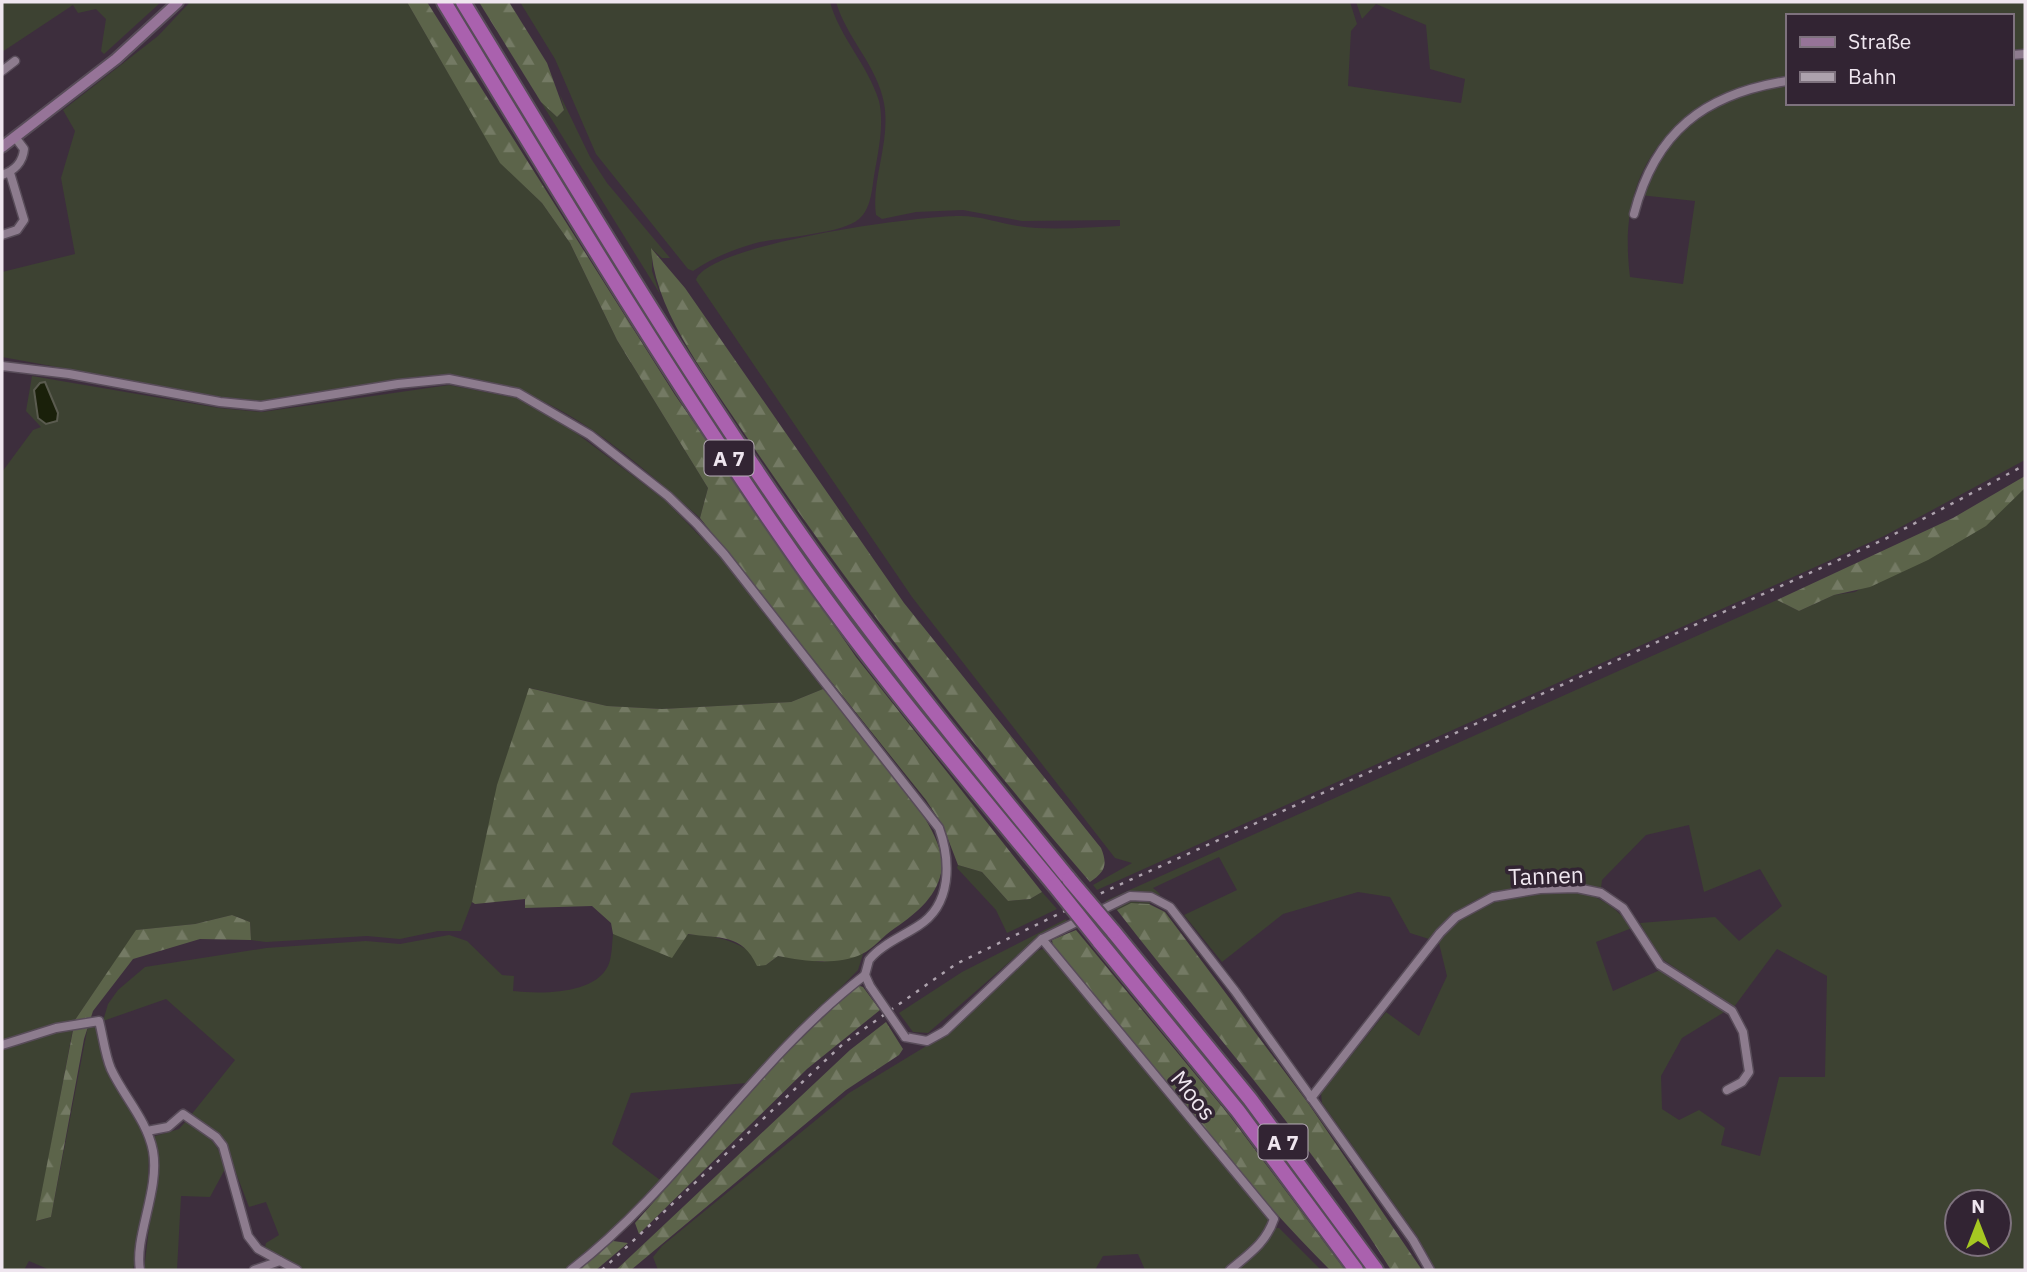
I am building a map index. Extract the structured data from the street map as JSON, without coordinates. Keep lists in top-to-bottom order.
{
  "streets": {
    "highway": ["A 7"],
    "street": ["Tannen", "Moos"]
  },
  "legend": ["Straße", "Bahn"],
  "north": "top"
}
